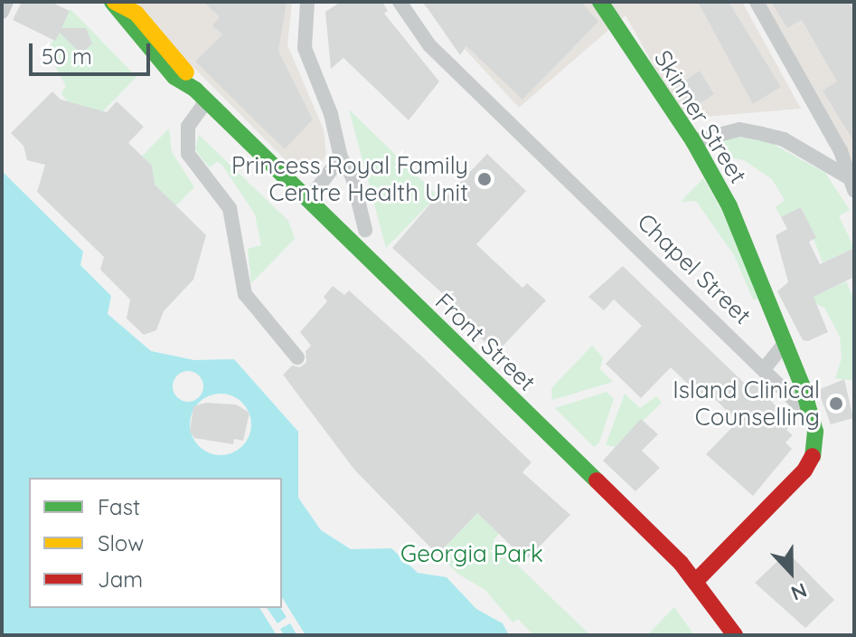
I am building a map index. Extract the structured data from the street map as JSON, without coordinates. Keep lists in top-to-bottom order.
{
  "streets": {
    "street": ["Skinner Street", "Chapel Street", "Front Street"]
  },
  "crossings": [
    ["Skinner Street", "Chapel Street"]
  ],
  "parks": ["Georgia Park"],
  "places": ["Princess Royal Family Centre Health Unit", "Island Clinical Counselling"],
  "legend": ["Fast", "Slow", "Jam"],
  "scale_bar": "50 m",
  "north": "bottom"
}
